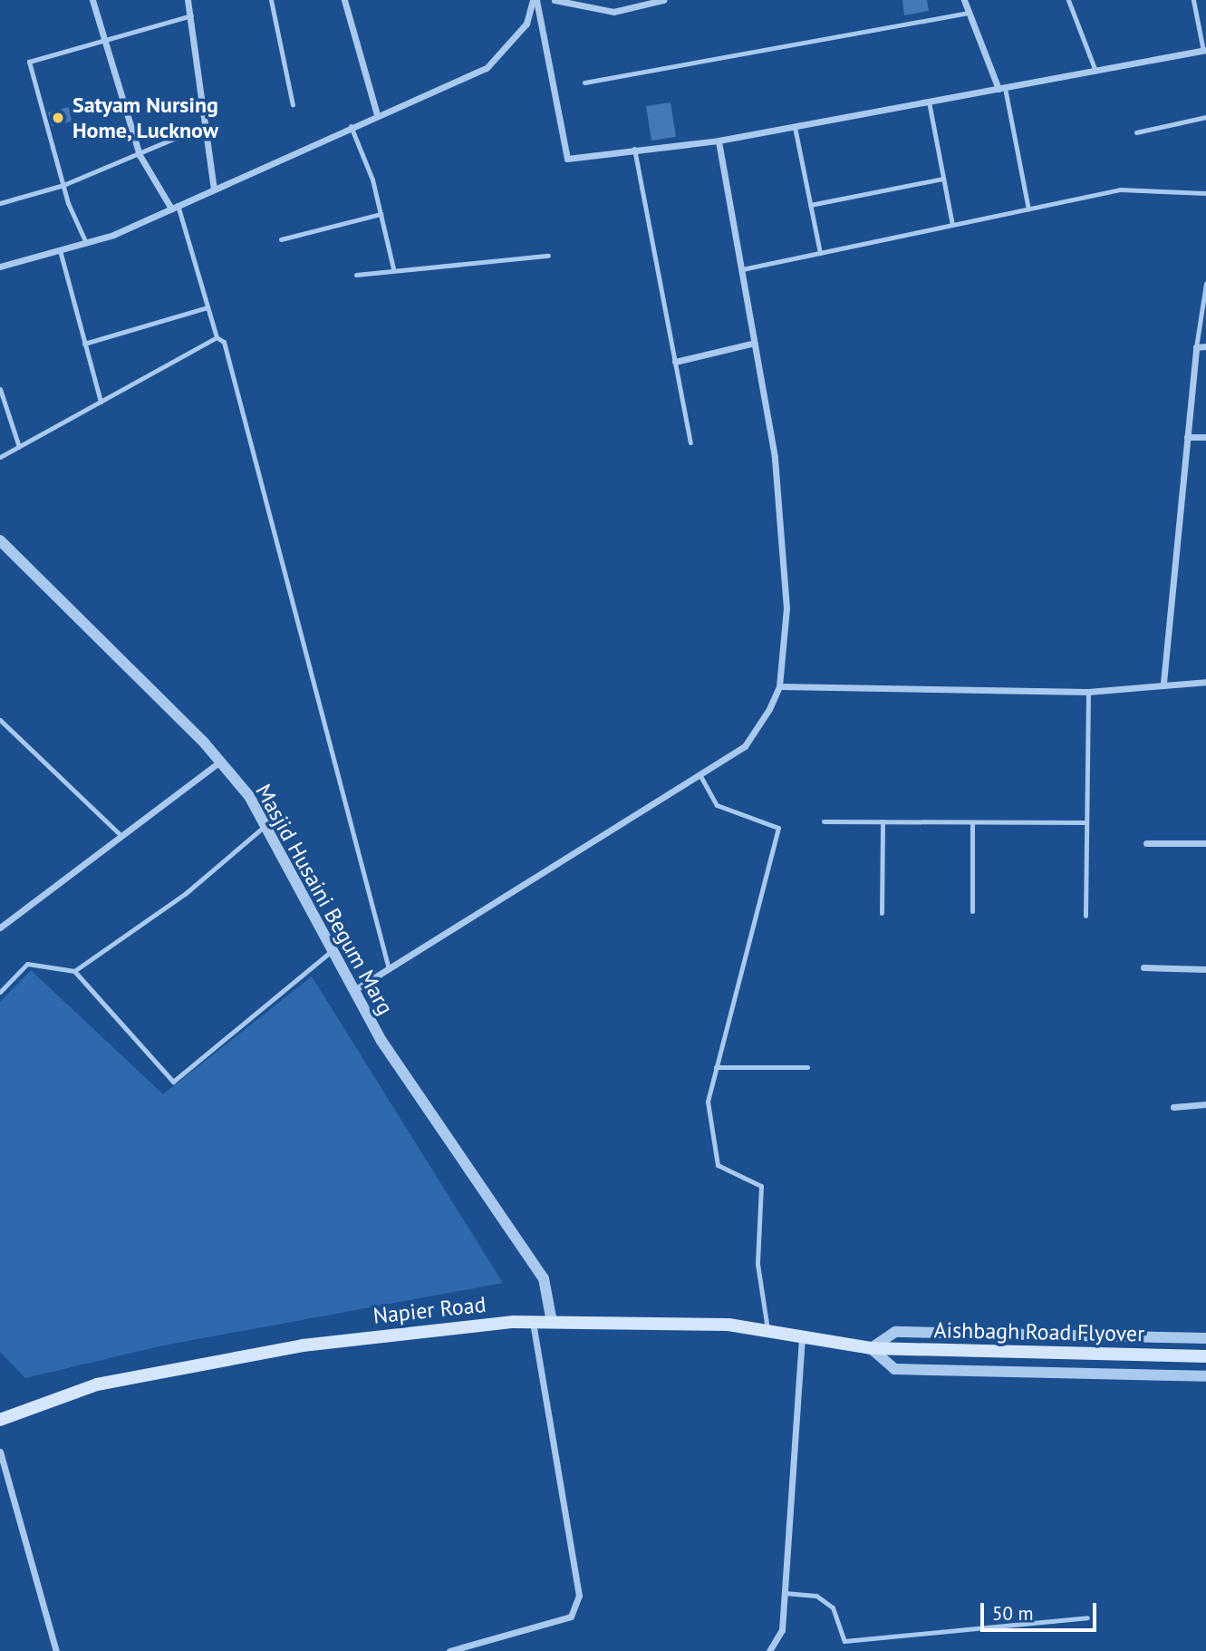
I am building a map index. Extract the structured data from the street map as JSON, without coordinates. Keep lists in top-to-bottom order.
{
  "streets": {
    "main road": ["Napier Road", "Aishbagh Road Flyover"],
    "street": ["Masjid Husaini Begum Marg"]
  },
  "crossings": [
    ["Masjid Husaini Begum Marg", "Napier Road"],
    ["Napier Road", "Aishbagh Road Flyover"]
  ],
  "places": ["Satyam Nursing Home, Lucknow"],
  "scale_bar": "50 m"
}
